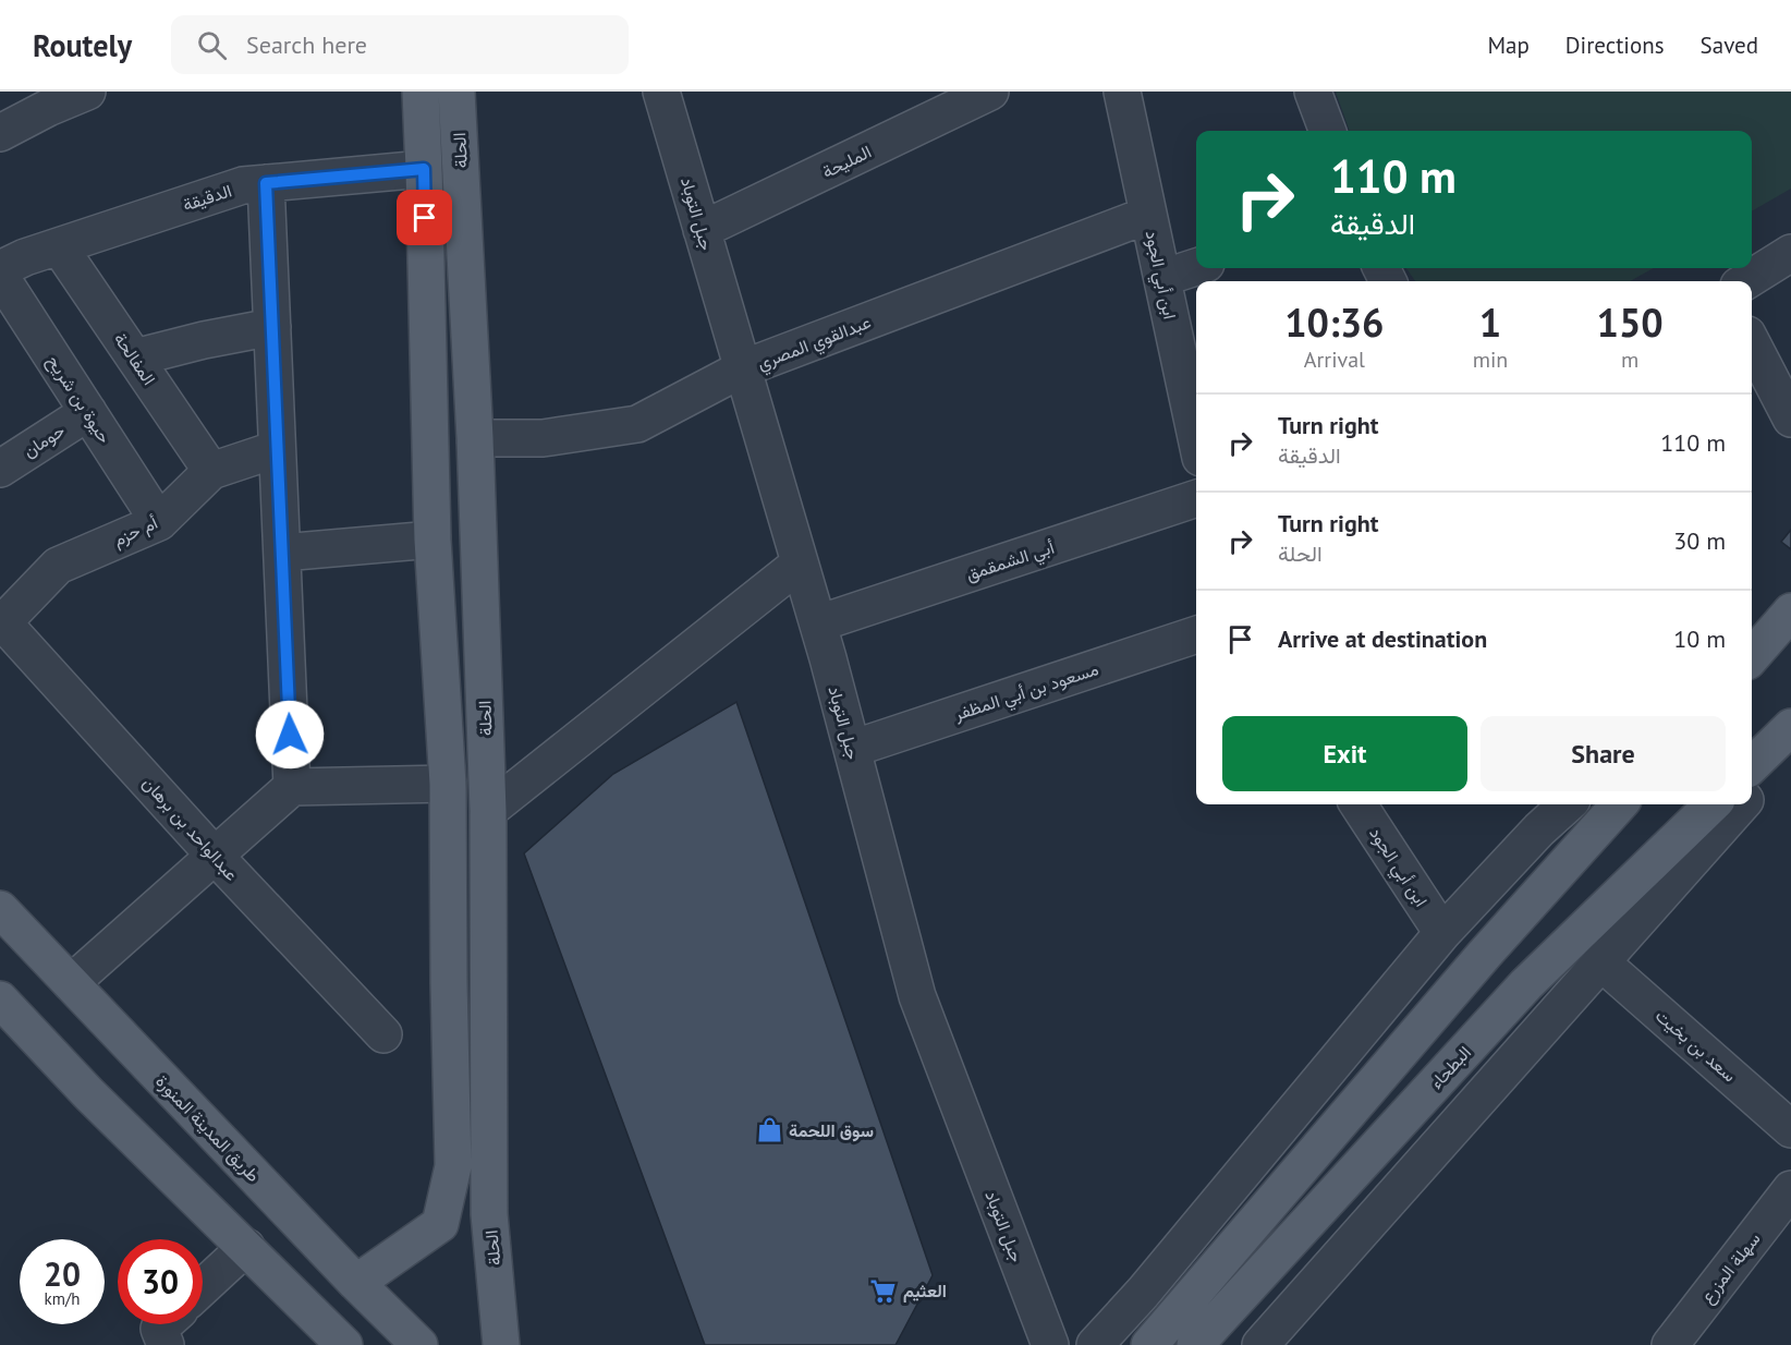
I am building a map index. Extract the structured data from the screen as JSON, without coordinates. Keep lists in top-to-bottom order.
{
  "streets": {
    "main road": ["الحلة", "البطحاء", "طريق المدينة المنورة"],
    "street": [
      "المليحة",
      "الدقيقة",
      "جبل التوباد",
      "ابن أبي الجود",
      "عبدالقوي المصري",
      "المفالحة",
      "حيوة بن شريح",
      "حومان",
      "أم حزم",
      "أبي الشمقمق",
      "مسعود بن أبي المظفر",
      "عبدالواحد بن برهان",
      "سعد بن بخيت",
      "سهلة المزرع"
    ]
  },
  "crossings": [
    ["الحلة", "الدقيقة"],
    ["الحلة", "عبدالقوي المصري"],
    ["الحلة", "طريق المدينة المنورة"],
    ["المليحة", "جبل التوباد"],
    ["الدقيقة", "المفالحة"],
    ["جبل التوباد", "عبدالقوي المصري"],
    ["جبل التوباد", "أبي الشمقمق"],
    ["جبل التوباد", "مسعود بن أبي المظفر"],
    ["ابن أبي الجود", "عبدالقوي المصري"],
    ["المفالحة", "أم حزم"],
    ["حيوة بن شريح", "حومان"],
    ["حيوة بن شريح", "أم حزم"],
    ["أم حزم", "عبدالواحد بن برهان"]
  ],
  "places": {
    "shop": ["سوق اللحمة"],
    "supermarket": ["العثيم"]
  },
  "page": {
    "header": "Routely",
    "search": "Search here",
    "nav": ["Map", "Directions", "Saved"],
    "turn": ["110 m", "الدقيقة"],
    "eta": [
      "10:36",
      "Arrival",
      "1",
      "min",
      "150",
      "m"
    ],
    "list": [
      {
        "name": "Turn right",
        "note": "الدقيقة",
        "value": "110 m"
      },
      {
        "name": "Turn right",
        "note": "الحلة",
        "value": "30 m"
      },
      {
        "name": "Arrive at destination",
        "value": "10 m"
      }
    ],
    "buttons": ["Exit", "Share"],
    "speed": "20 km/h",
    "limit": "30"
  }
}
